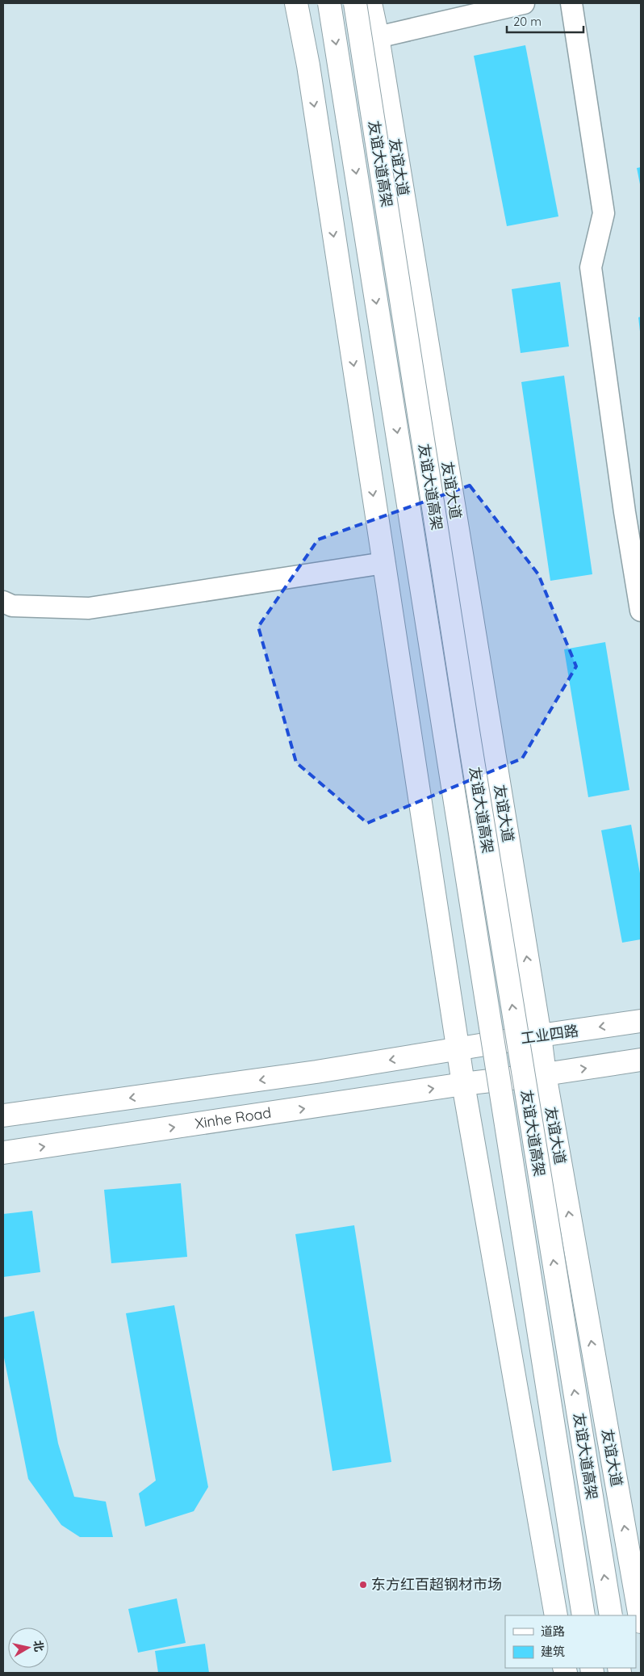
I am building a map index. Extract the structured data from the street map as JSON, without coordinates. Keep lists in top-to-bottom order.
{
  "streets": {
    "main road": [
      "友谊大道高架",
      "友谊大道",
      "工业四路",
      "Xinhe Road"
    ]
  },
  "crossings": [
    ["友谊大道", "工业四路"]
  ],
  "places": ["东方红百超钢材市场"],
  "legend": ["道路", "建筑"],
  "scale_bar": "20 m",
  "north": "right"
}
